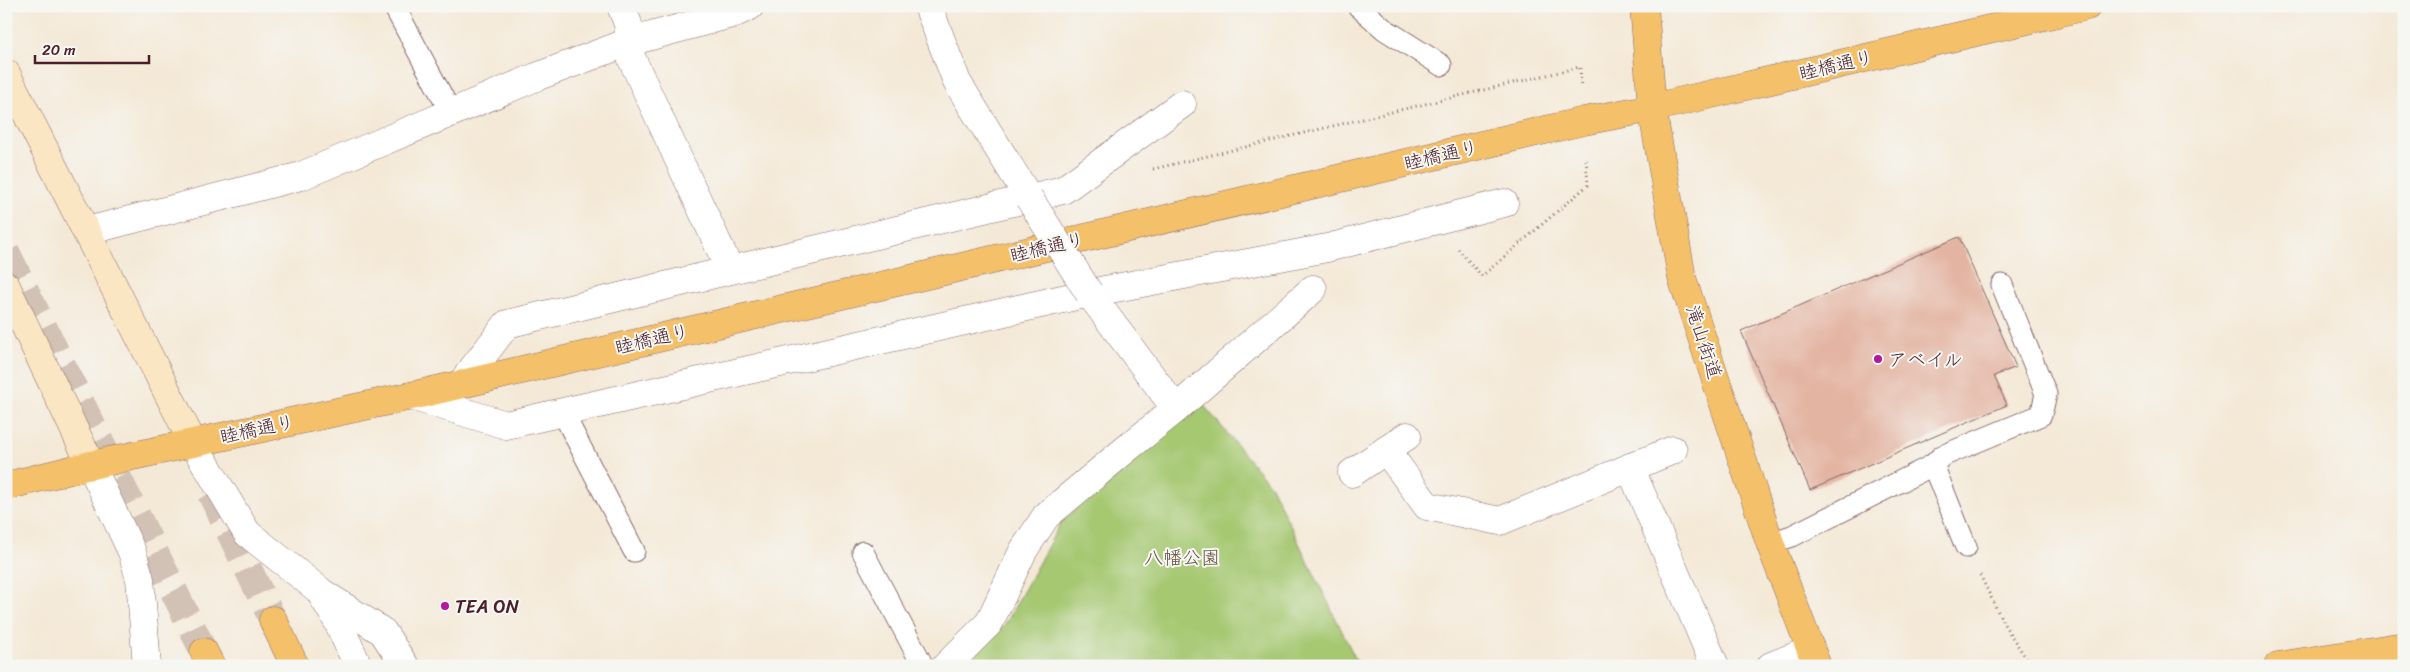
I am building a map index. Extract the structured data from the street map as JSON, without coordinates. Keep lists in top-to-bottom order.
{
  "streets": {
    "main road": ["睦橋通り", "滝山街道"]
  },
  "crossings": [
    ["睦橋通り", "滝山街道"]
  ],
  "parks": ["八幡公園"],
  "places": ["アベイル", "TEA ON"],
  "scale_bar": "20 m"
}
